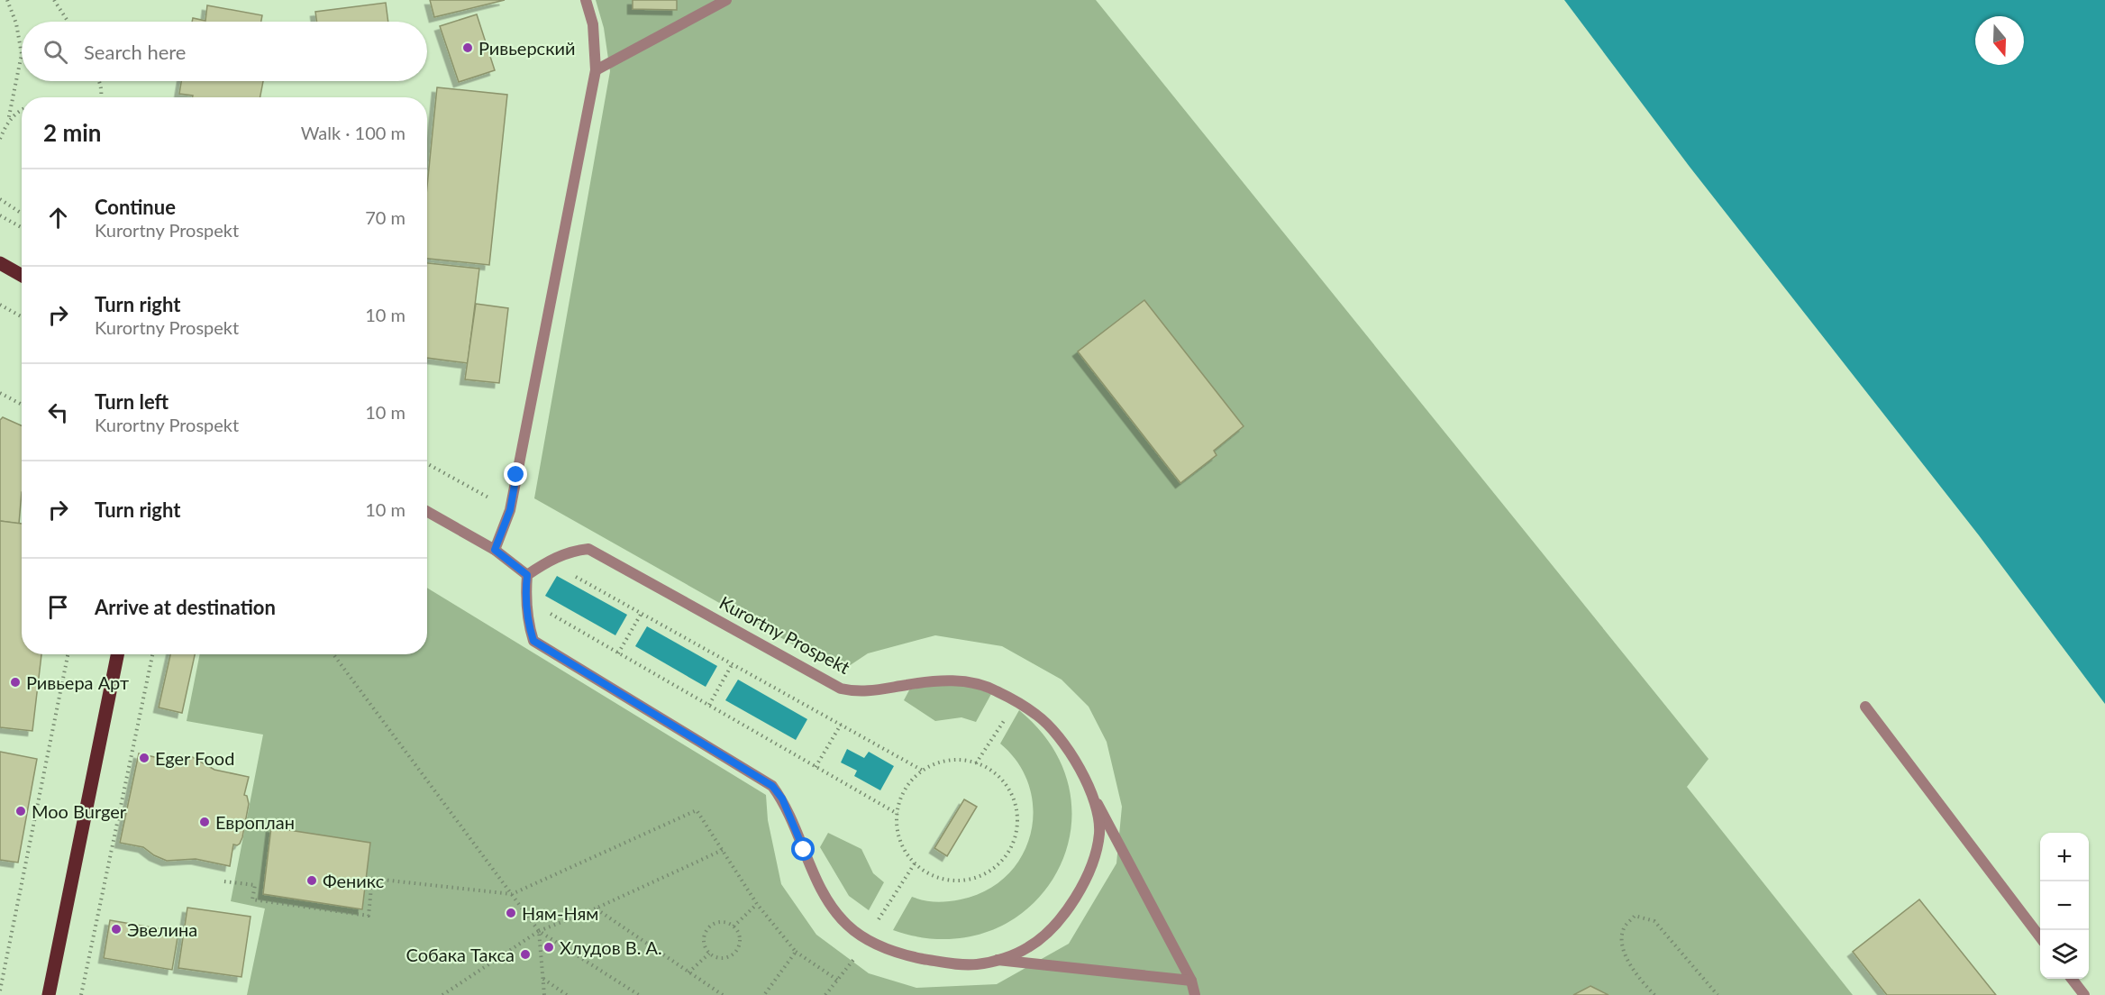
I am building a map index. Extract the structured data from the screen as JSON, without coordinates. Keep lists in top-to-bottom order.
{
  "streets": {
    "street": ["Kurortny Prospekt"]
  },
  "places": [
    "Ривьерский",
    "Ривьера Арт",
    "Eger Food",
    "Moo Burger",
    "Европлан",
    "Феникс",
    "Ням-Ням",
    "Эвелина",
    "Хлудов В. А.",
    "Собака Такса"
  ],
  "north": "bottom",
  "page": {
    "search": "Search here",
    "heading": ["2 min", "Walk · 100 m"],
    "list": [
      ["Continue", "Kurortny Prospekt", "70 m"],
      ["Turn right", "Kurortny Prospekt", "10 m"],
      ["Turn left", "Kurortny Prospekt", "10 m"],
      ["Turn right", "10 m"],
      "Arrive at destination"
    ],
    "map_buttons": ["+", "−"]
  }
}
